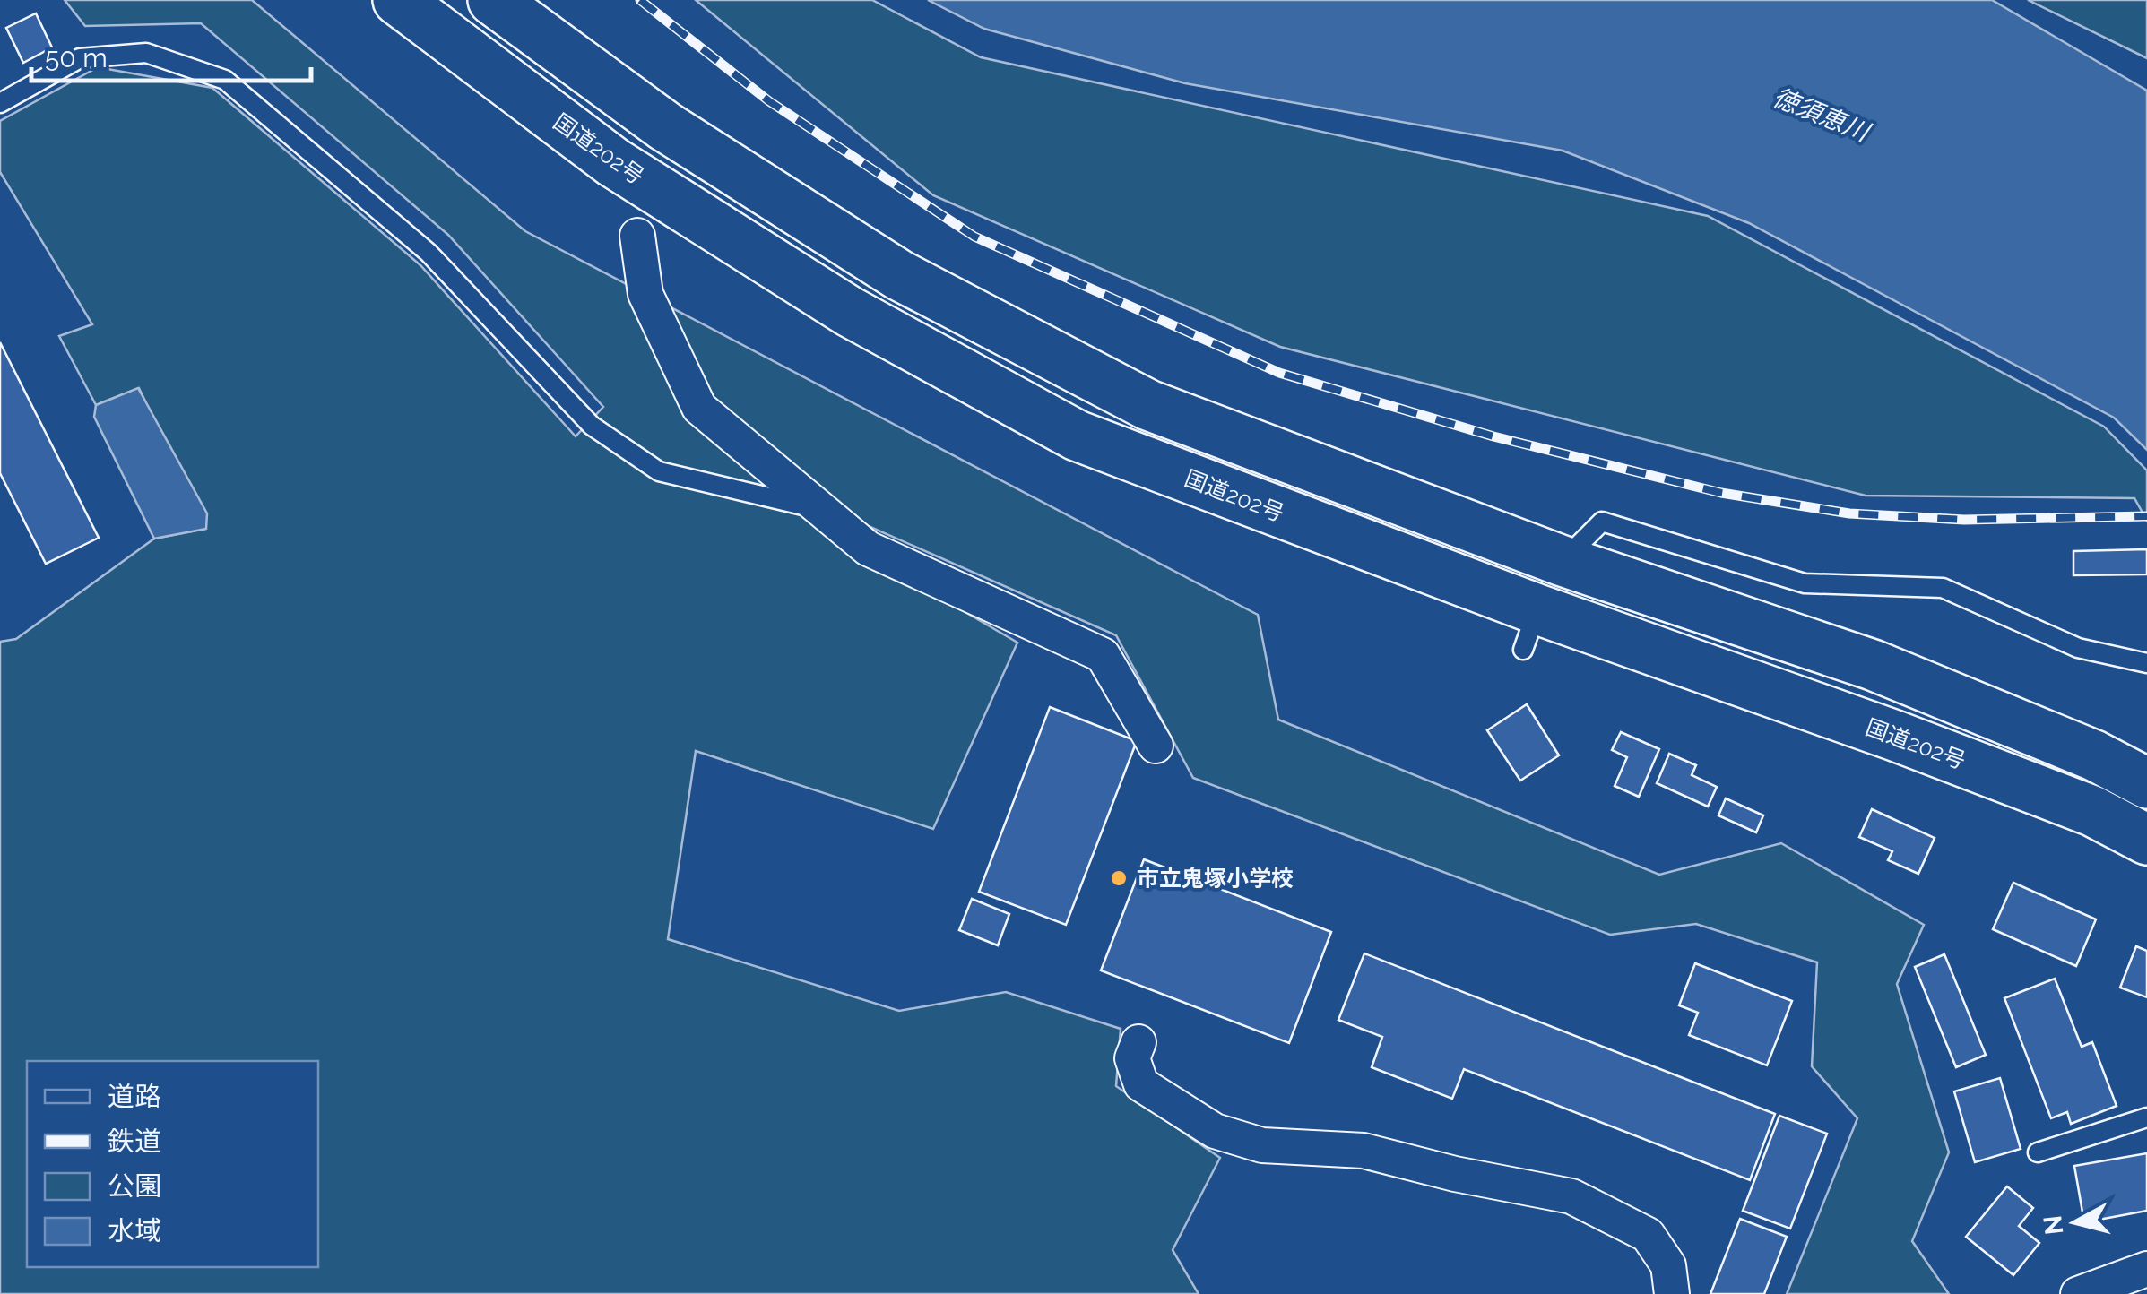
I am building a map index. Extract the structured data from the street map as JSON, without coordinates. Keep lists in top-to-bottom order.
{
  "streets": {
    "highway": ["国道202号"]
  },
  "water": ["徳須恵川"],
  "places": ["市立鬼塚小学校"],
  "legend": [
    "道路",
    "鉄道",
    "公園",
    "水域"
  ],
  "scale_bar": "50 m",
  "north": "left"
}
